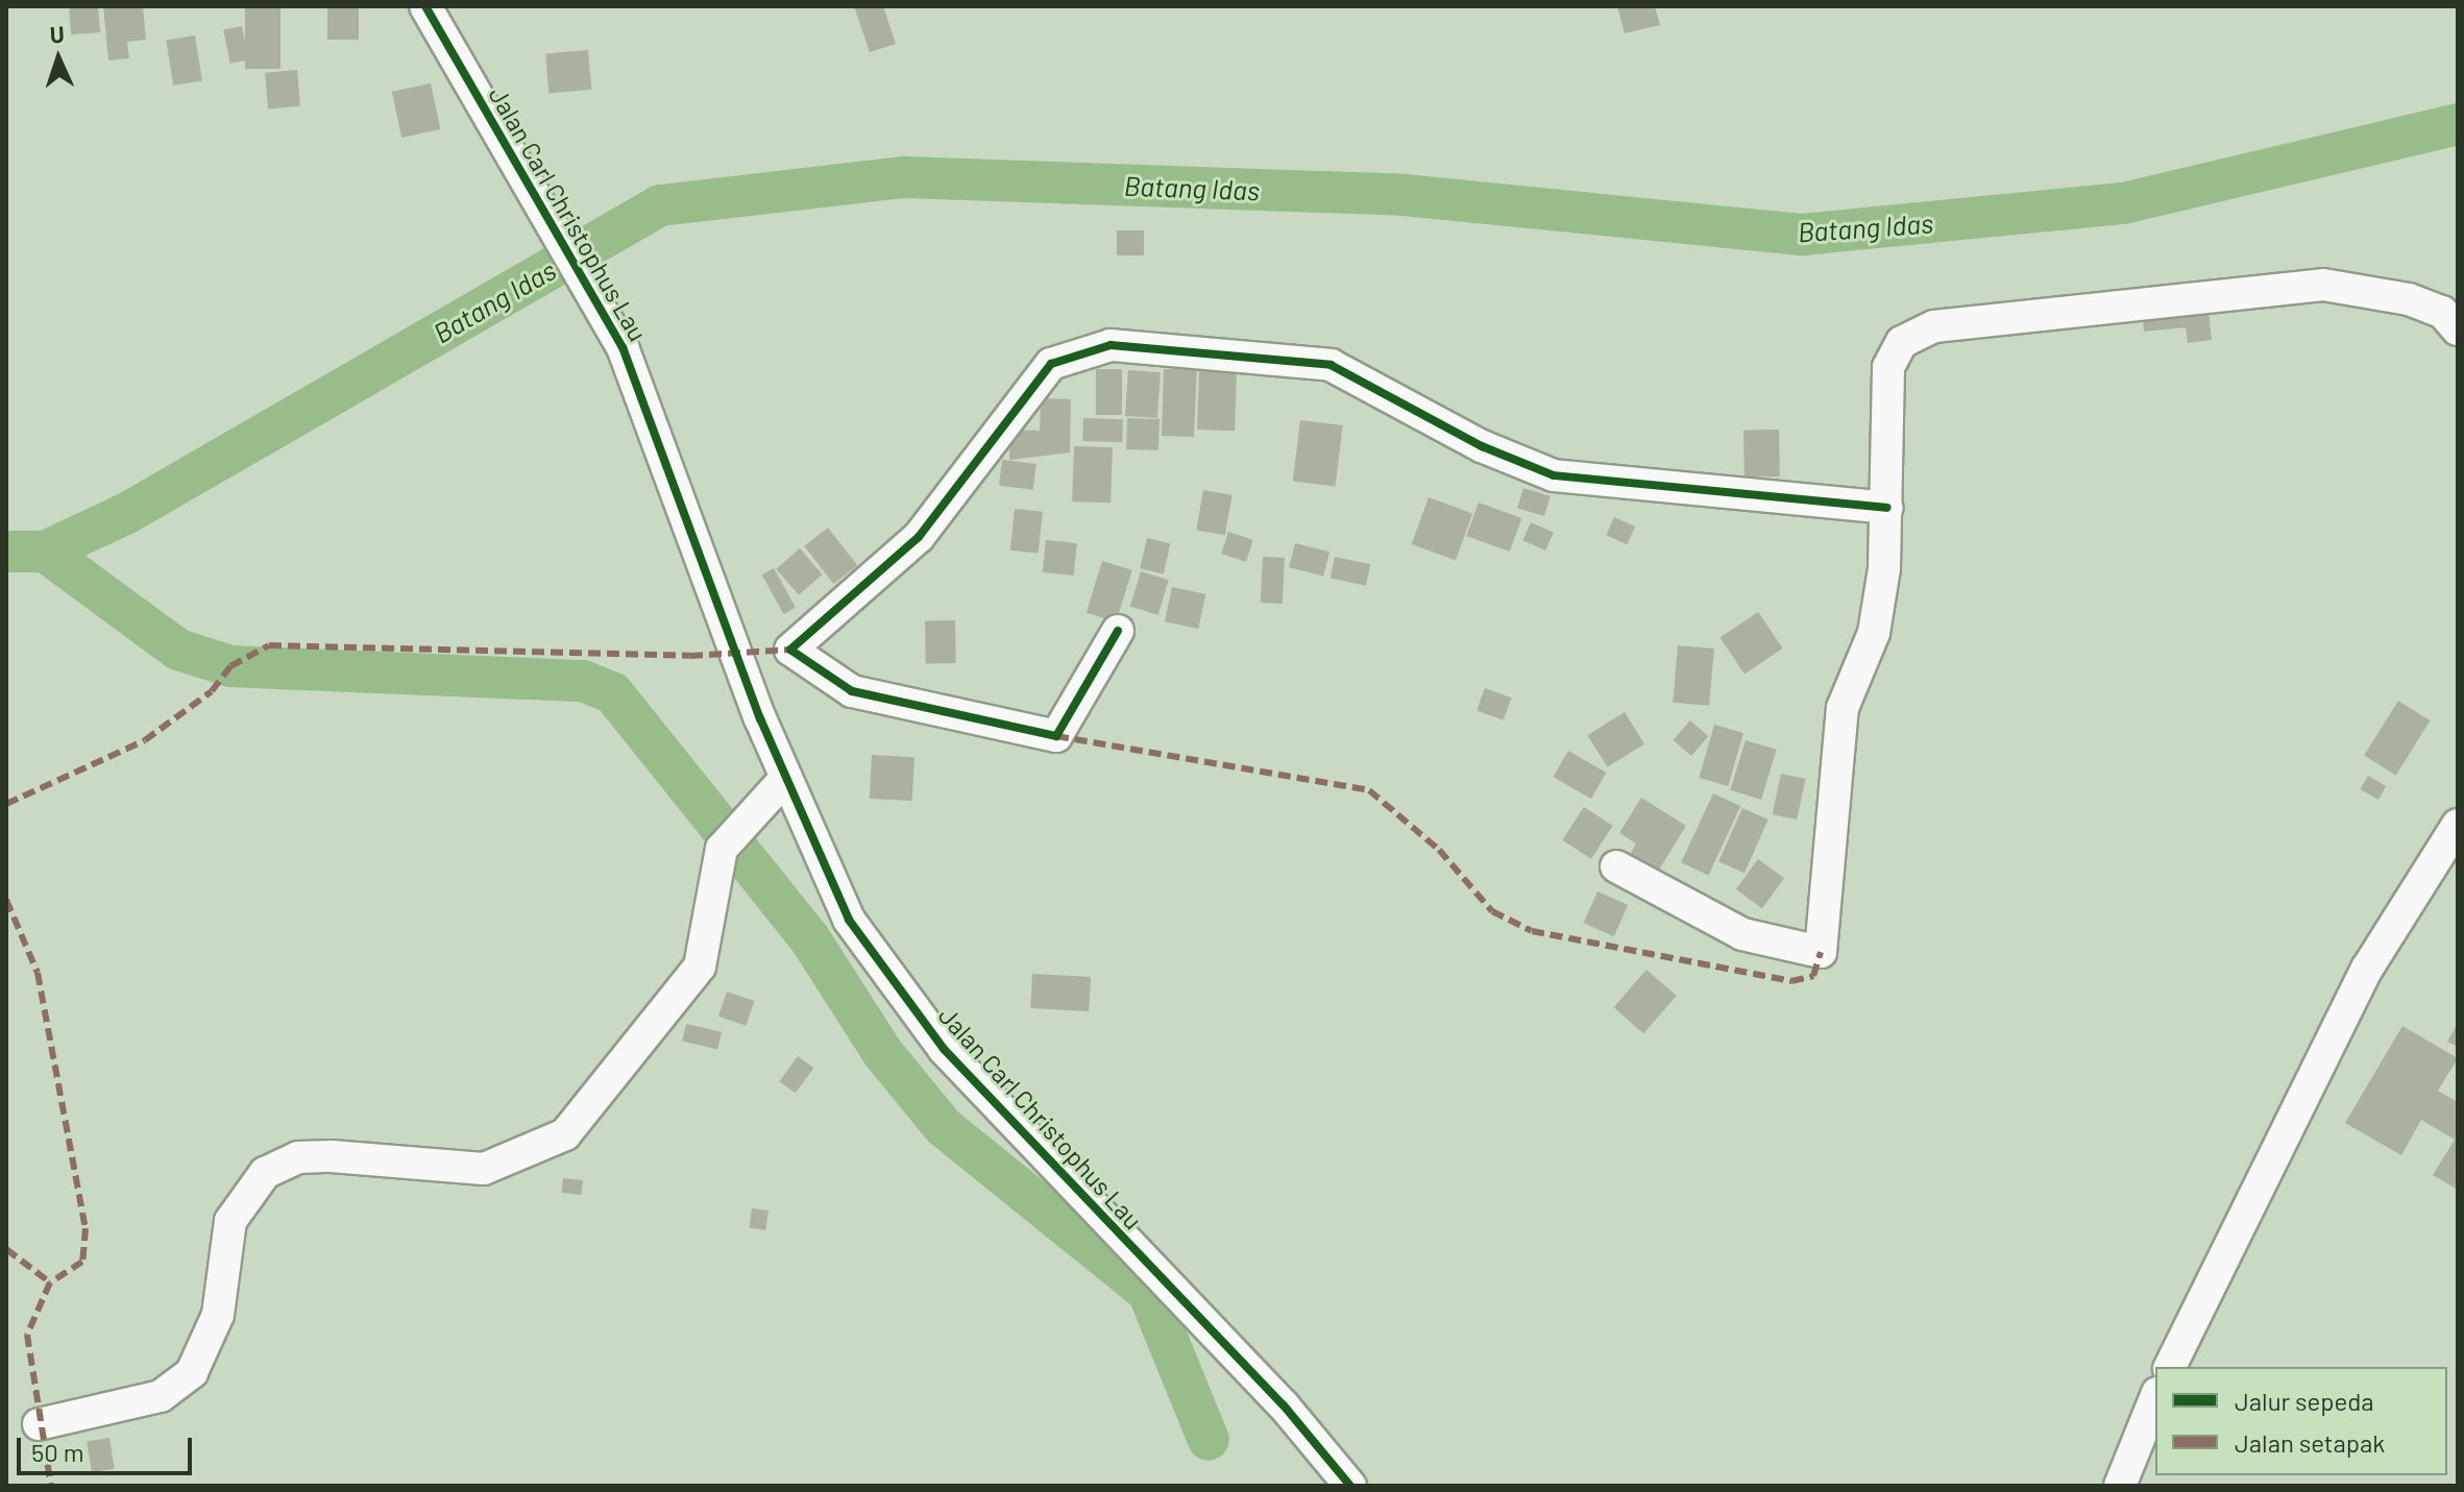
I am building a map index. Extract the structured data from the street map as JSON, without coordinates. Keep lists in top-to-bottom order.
{
  "streets": {
    "street": ["Jalan Carl Christophus Lau"]
  },
  "water": ["Batang Idas"],
  "legend": ["Jalur sepeda", "Jalan setapak"],
  "scale_bar": "50 m",
  "north": "top"
}
